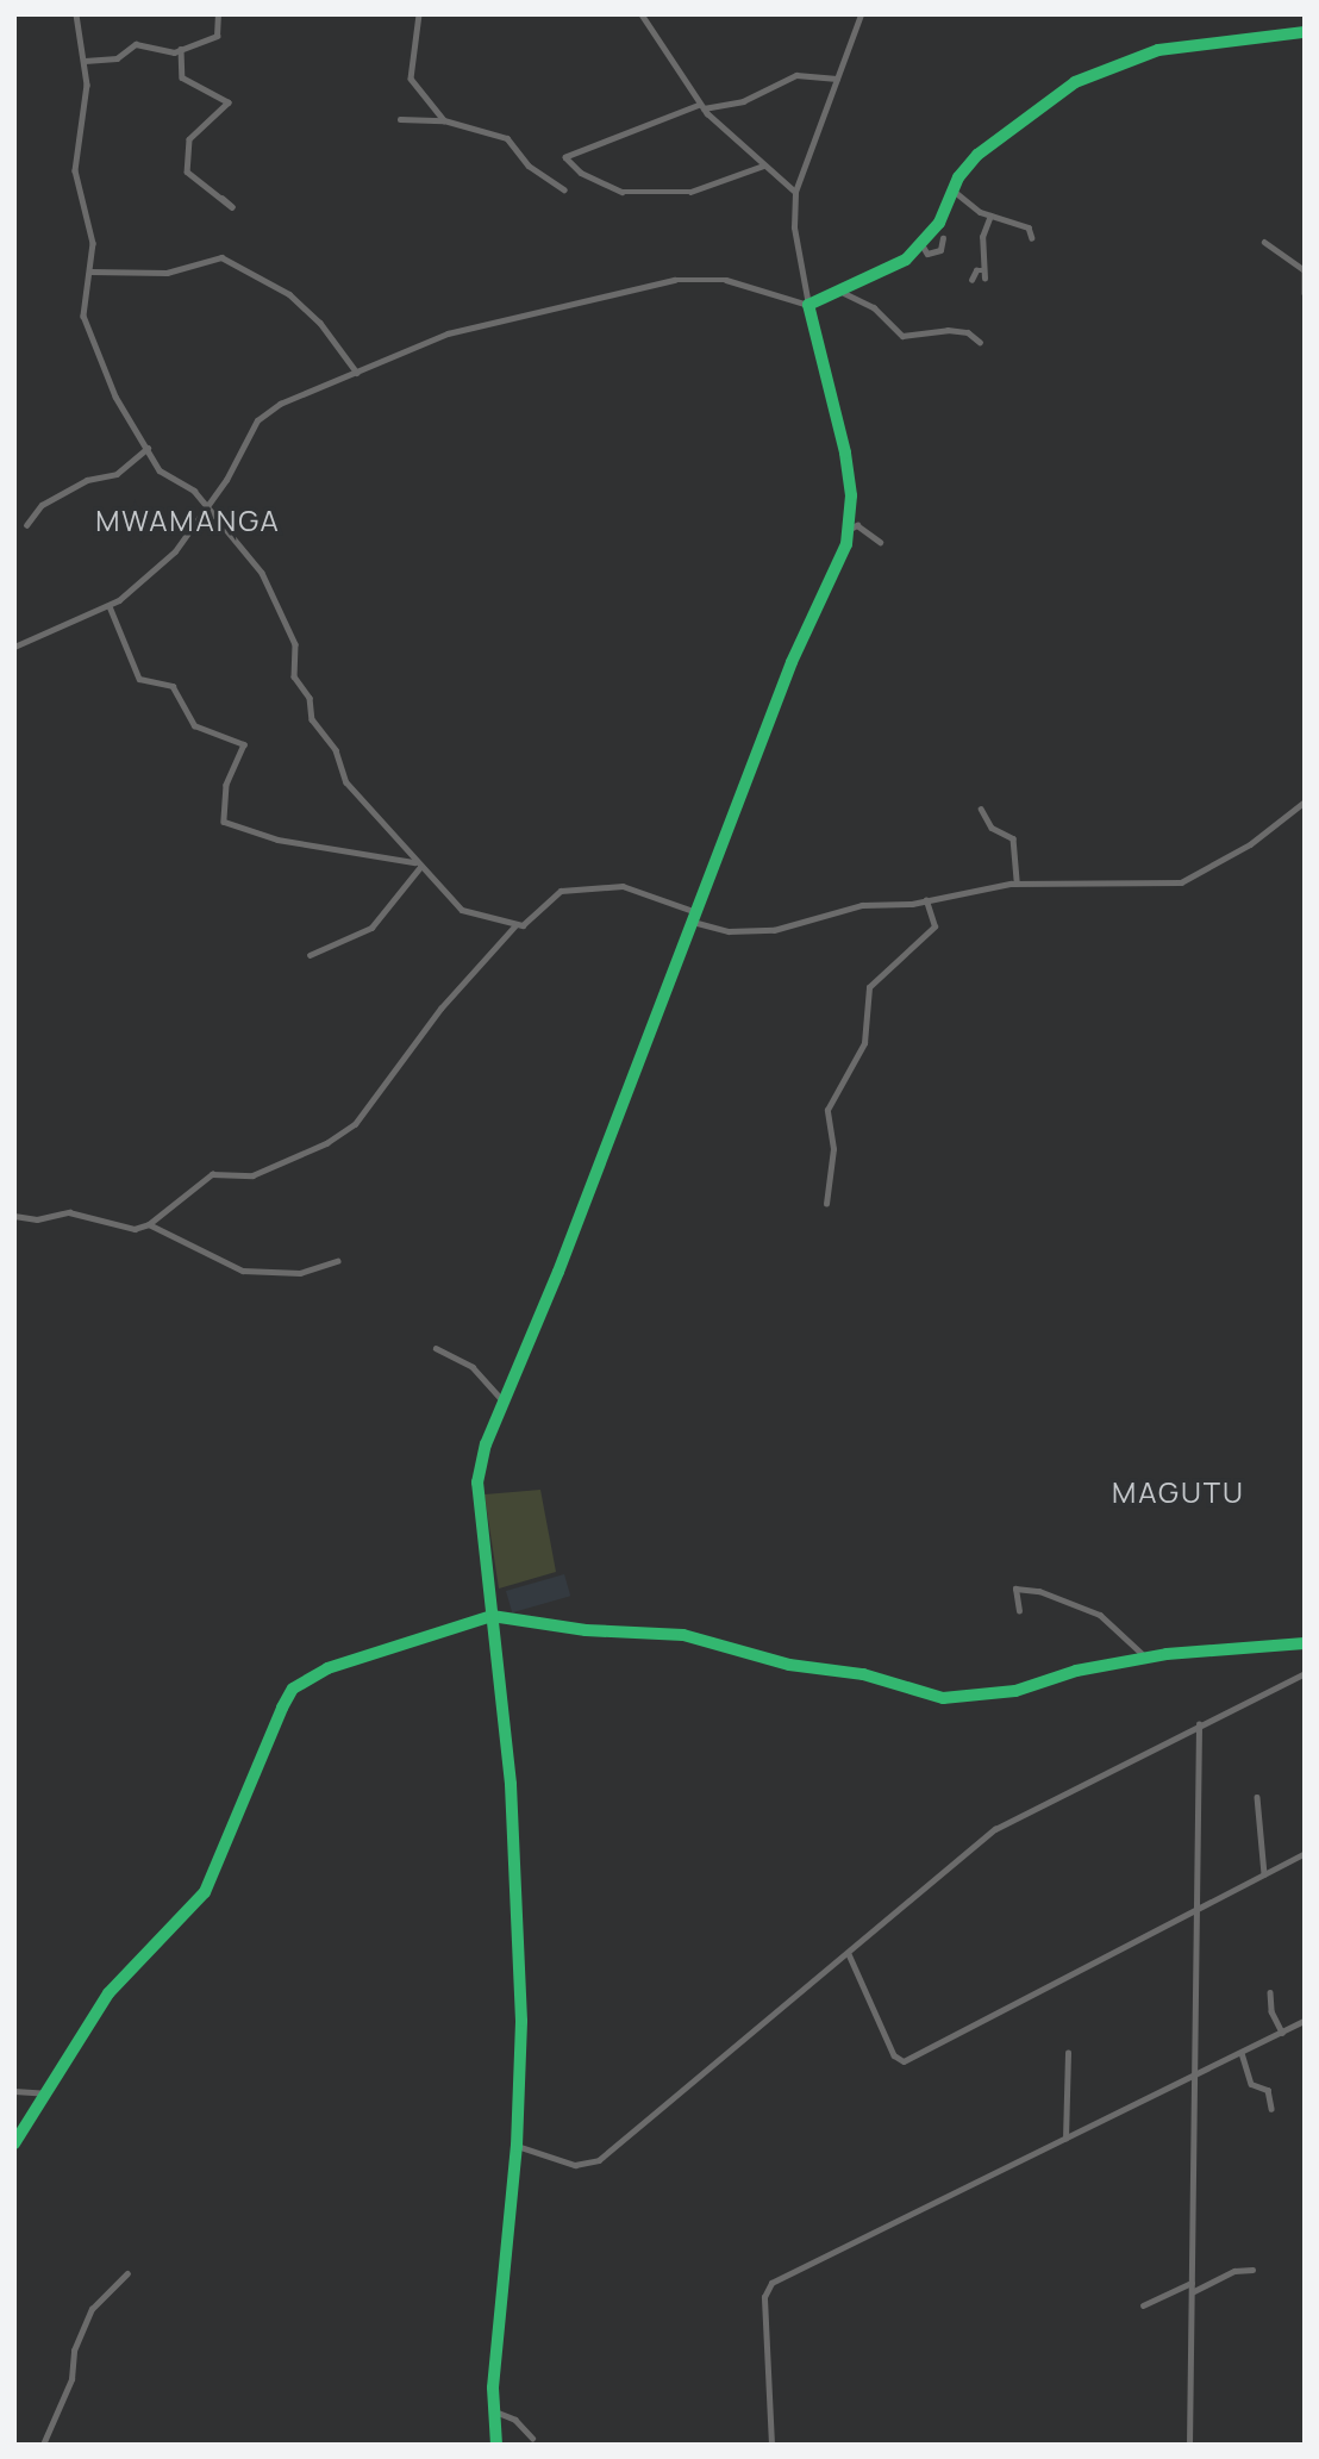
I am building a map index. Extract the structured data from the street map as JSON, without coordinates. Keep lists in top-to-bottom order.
{
  "districts": ["MWAMANGA", "MAGUTU"]
}
